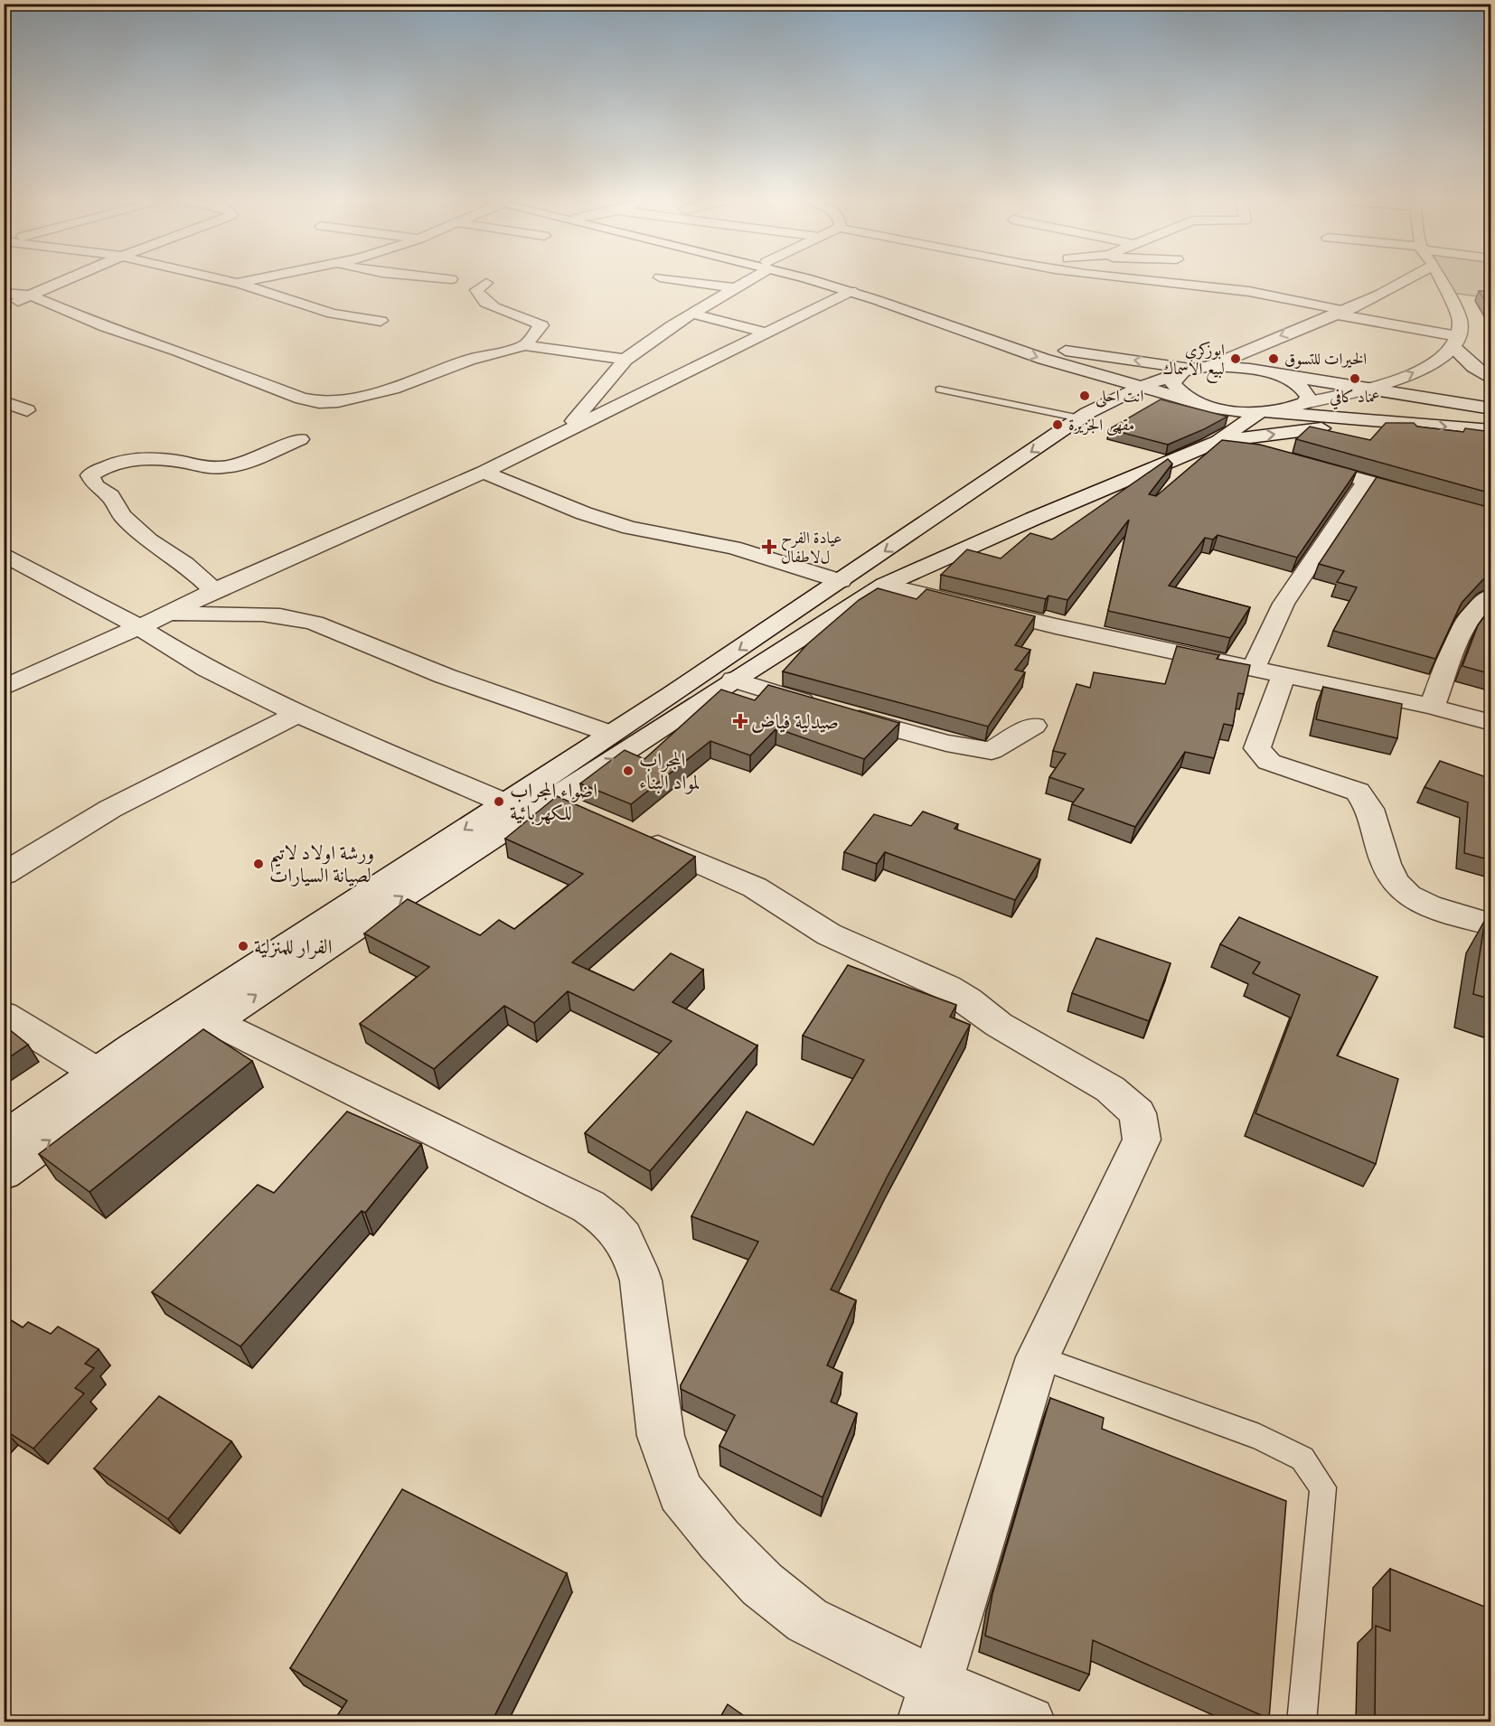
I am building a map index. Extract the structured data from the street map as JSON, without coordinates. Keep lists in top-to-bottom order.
{
  "places": {
    "other": [
      "ابوزكري لبيع اﻻسماك",
      "الخيرات للتسوق",
      "عماد كافي",
      "انت احلى",
      "مقهى الجزيرة",
      "المجراب لمواد البناء",
      "اضواء المجراب للكهربائية",
      "ورشة اوﻻد ﻻتيم لصيانة السيارات",
      "الفرار للمنزلية"
    ],
    "health": ["عيادة الفرح لﻻطفال", "صيدلية فياض"]
  }
}
